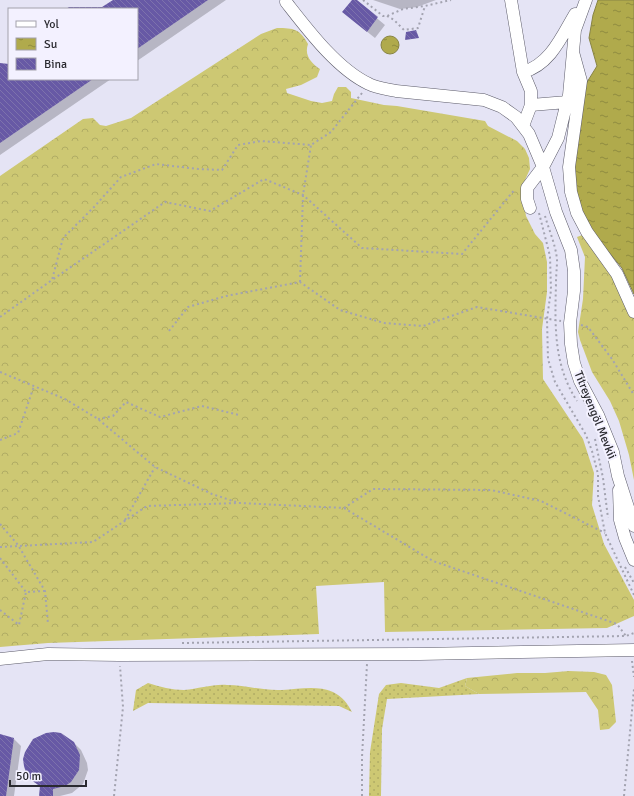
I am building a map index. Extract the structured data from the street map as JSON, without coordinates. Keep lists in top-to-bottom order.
{
  "streets": {
    "street": ["Titreyengöl Mevkii"]
  },
  "legend": ["Yol", "Su", "Bina"],
  "scale_bar": "50 m"
}
